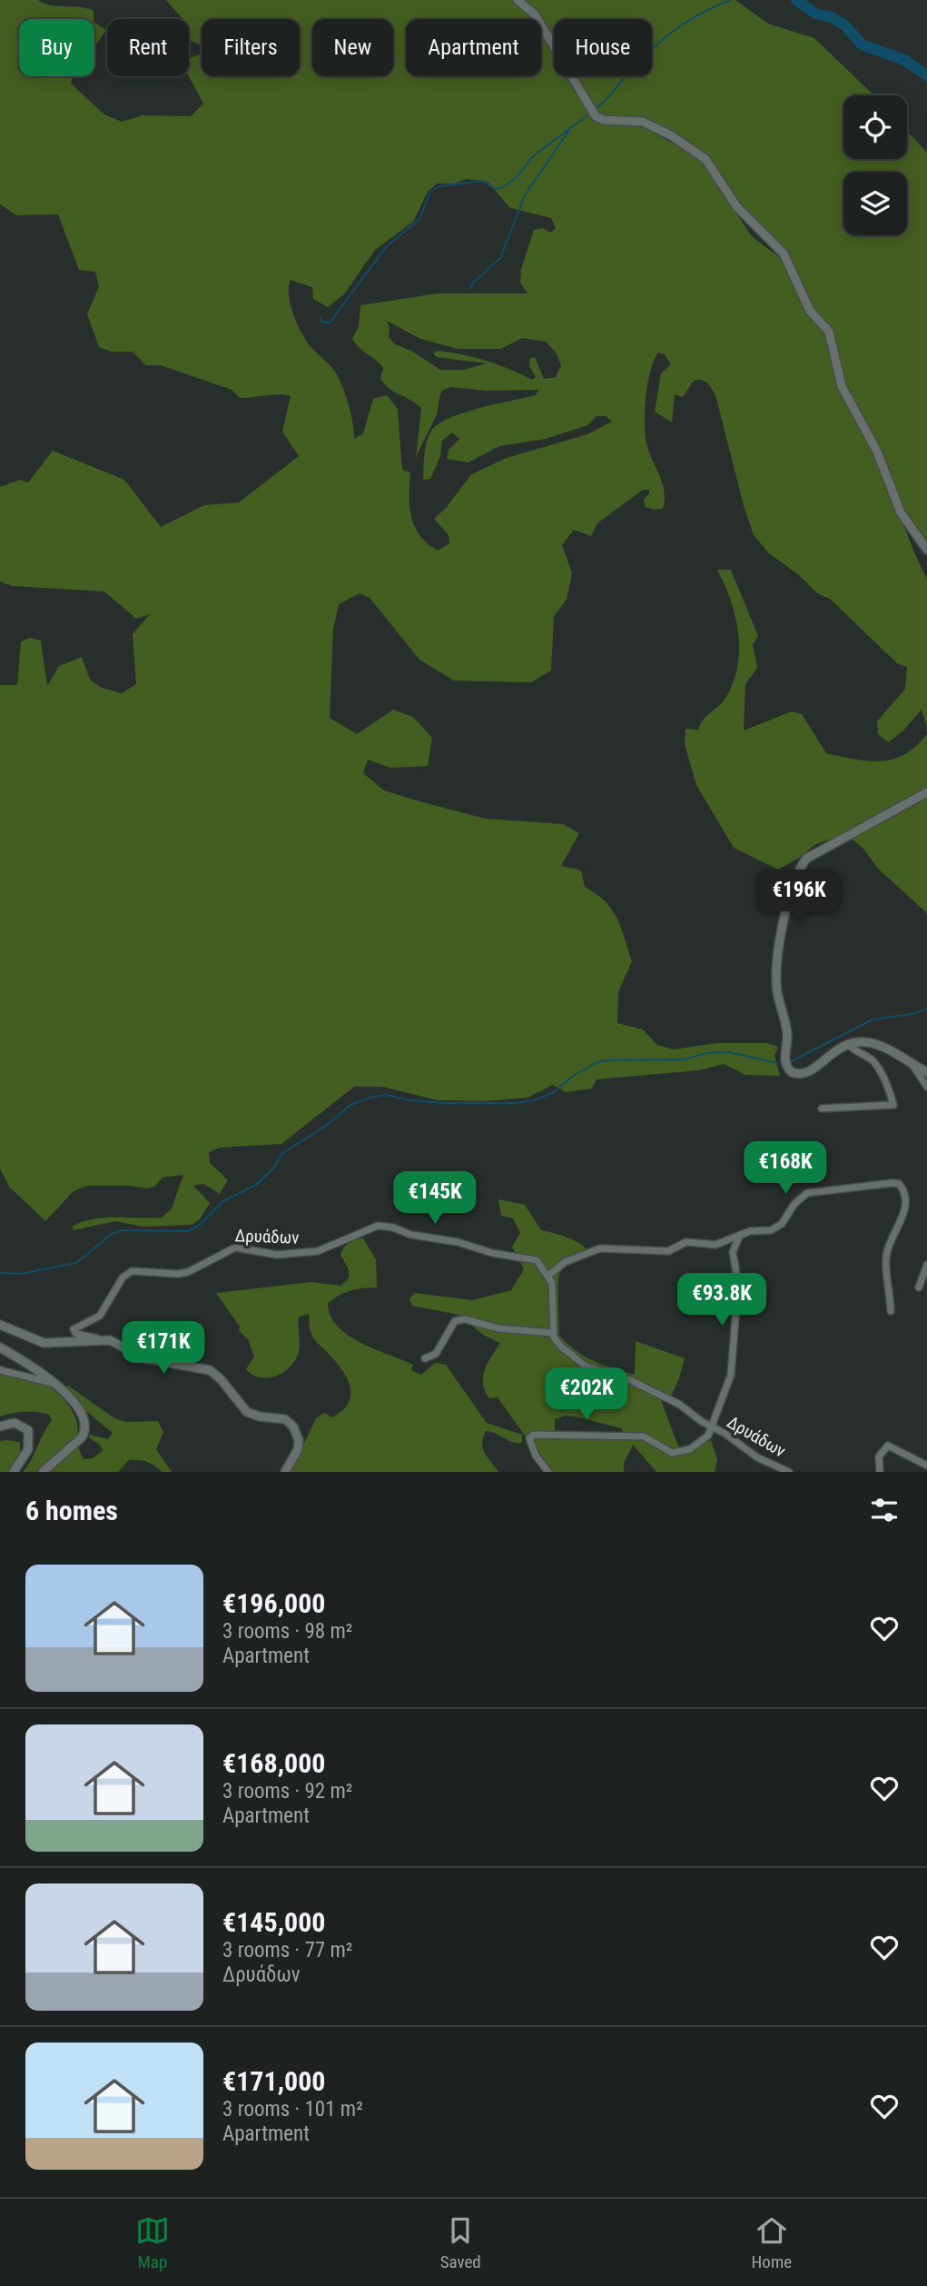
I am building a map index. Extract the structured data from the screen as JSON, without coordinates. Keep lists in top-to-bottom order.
{
  "streets": {
    "street": ["Δρυάδων"]
  },
  "page": {
    "chip": [
      "Buy",
      "Rent",
      "Filters",
      "New",
      "Apartment",
      "House"
    ],
    "price": [
      "€196K",
      "€168K",
      "€145K",
      "€93.8K",
      "€171K",
      "€202K"
    ],
    "heading": "6 homes",
    "list": [
      {
        "name": "€196,000",
        "note": "3 rooms · 98 m² · Apartment"
      },
      {
        "name": "€168,000",
        "note": "3 rooms · 92 m² · Apartment"
      },
      {
        "name": "€145,000",
        "note": "3 rooms · 77 m² · Δρυάδων"
      },
      {
        "name": "€171,000",
        "note": "3 rooms · 101 m² · Apartment"
      }
    ],
    "tabs": ["Map", "Saved", "Home"]
  }
}
